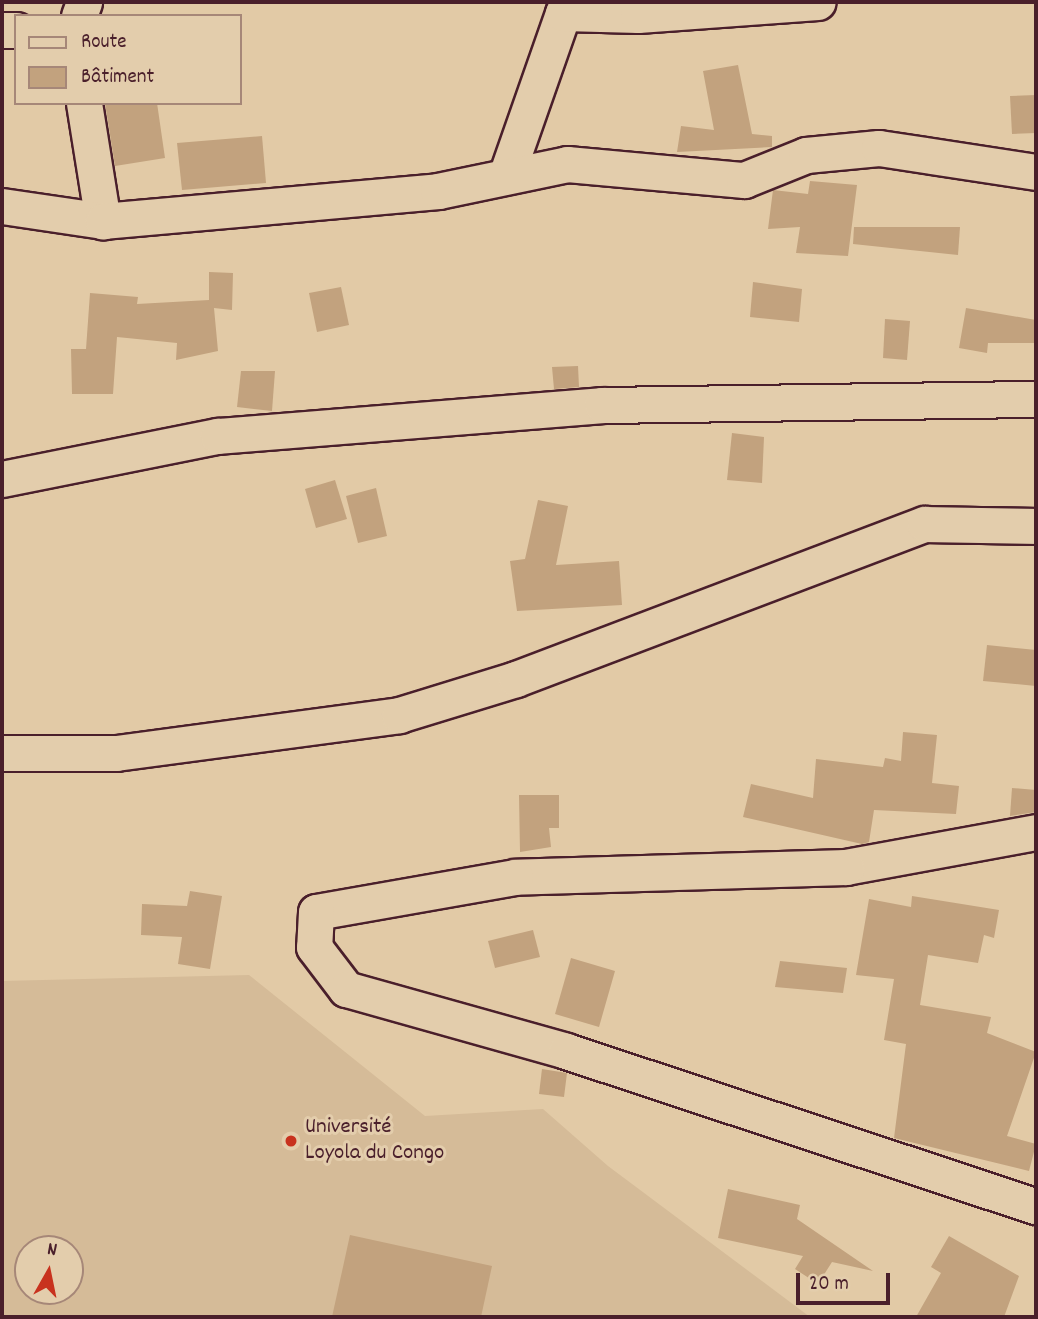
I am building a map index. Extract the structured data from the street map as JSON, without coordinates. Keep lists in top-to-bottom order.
{
  "places": ["Université Loyola du Congo"],
  "legend": ["Route", "Bâtiment"],
  "scale_bar": "20 m",
  "north": "top"
}
